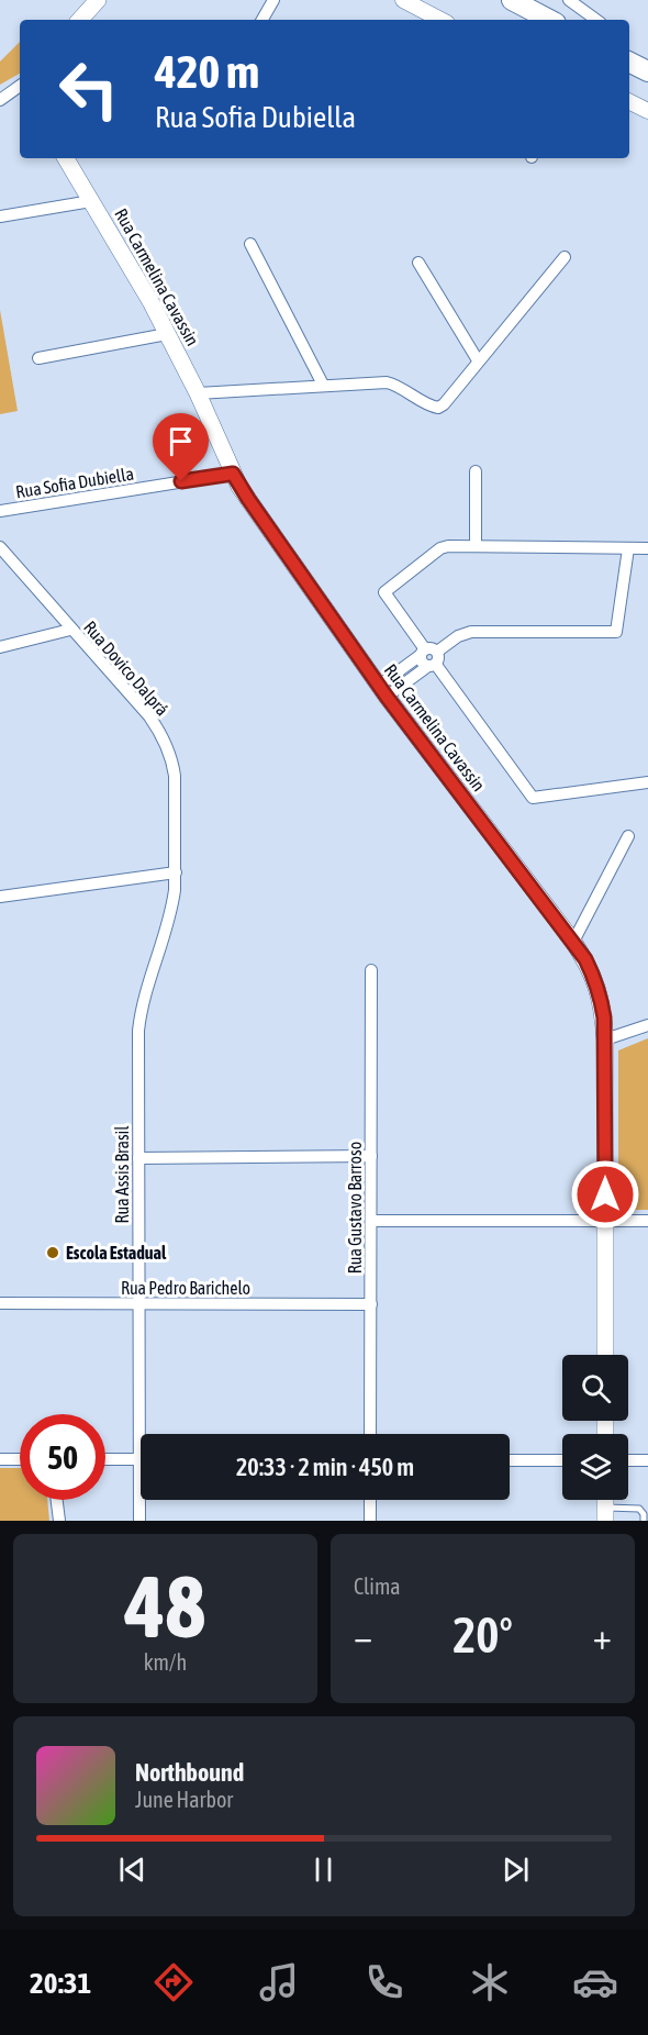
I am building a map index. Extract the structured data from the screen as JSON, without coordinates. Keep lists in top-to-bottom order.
{
  "streets": {
    "main road": ["Rua Carmelina Cavassin"],
    "street": [
      "Rua Sofia Dubiella",
      "Rua Dovico Dalprá",
      "Rua Assis Brasil",
      "Rua Gustavo Barroso",
      "Rua Pedro Barichelo"
    ]
  },
  "crossings": [
    ["Rua Carmelina Cavassin", "Rua Sofia Dubiella"],
    ["Rua Dovico Dalprá", "Rua Assis Brasil"],
    ["Rua Assis Brasil", "Rua Pedro Barichelo"],
    ["Rua Gustavo Barroso", "Rua Pedro Barichelo"]
  ],
  "places": ["Escola Estadual"],
  "page": {
    "turn": ["420 m", "Rua Sofia Dubiella"],
    "limit": "50",
    "trip": "20:33 · 2 min · 450 m",
    "tile": [
      ["48", "km/h"],
      "Clima"
    ],
    "heat": ["−", "20°", "+"],
    "song": ["Northbound", "June Harbor"],
    "tabs": "20:31"
  }
}
